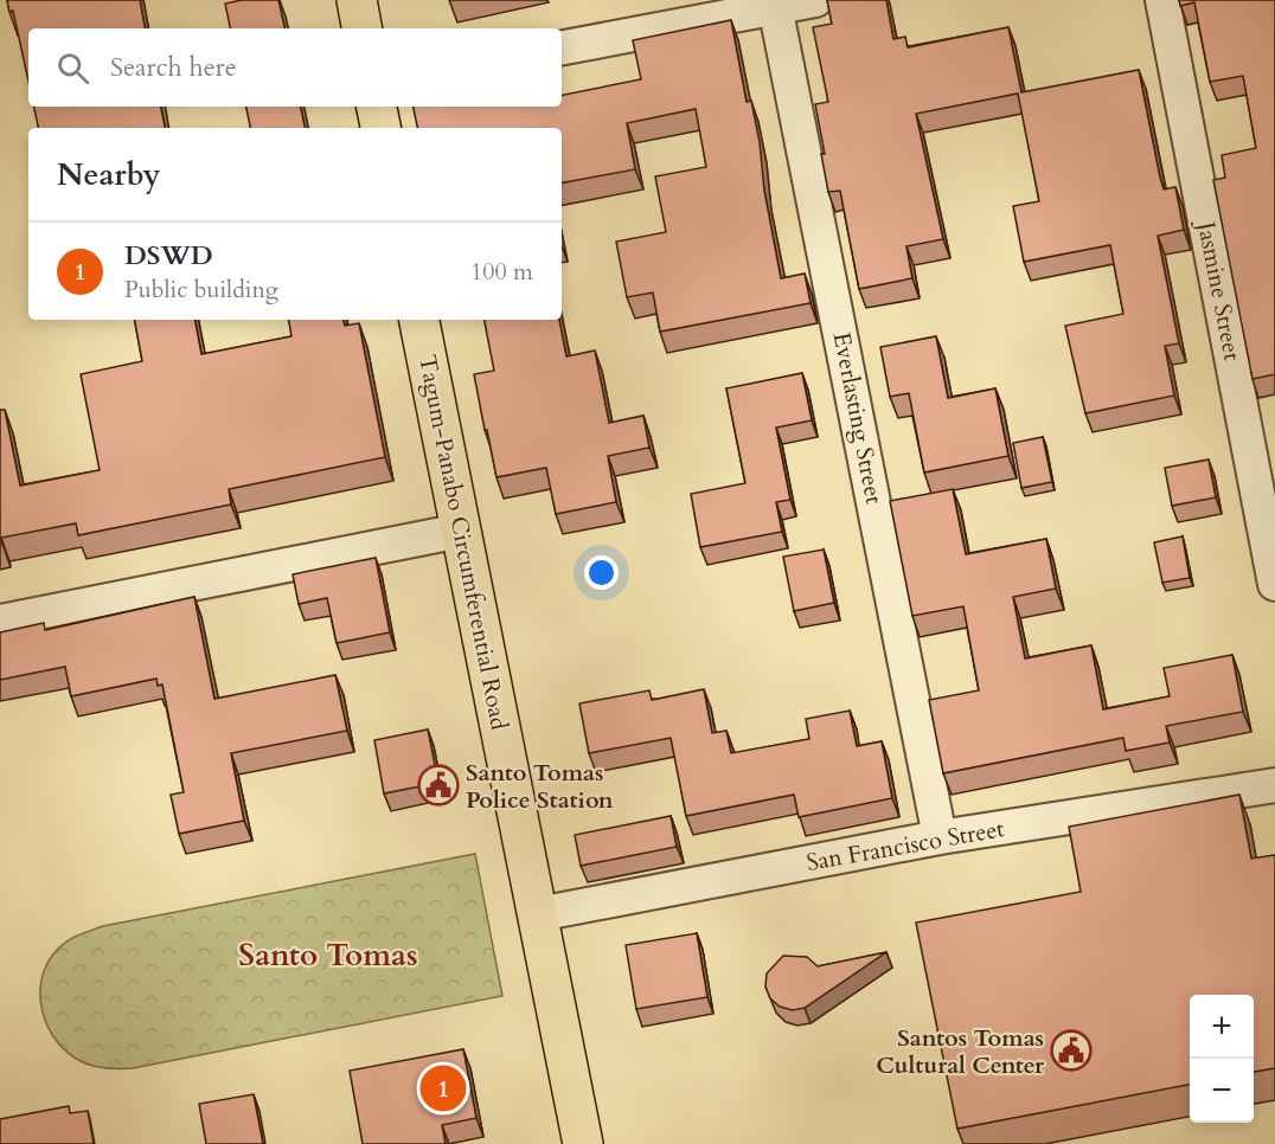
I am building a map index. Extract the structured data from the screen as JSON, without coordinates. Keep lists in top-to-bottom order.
{
  "streets": {
    "main road": ["Tagum-Panabo Circumferential Road"],
    "street": ["Jasmine Street", "Everlasting Street", "San Francisco Street"]
  },
  "crossings": [
    ["Everlasting Street", "San Francisco Street"],
    ["Tagum-Panabo Circumferential Road", "San Francisco Street"]
  ],
  "districts": ["Santo Tomas"],
  "places": {
    "public building": ["Santo Tomas Police Station", "Santos Tomas Cultural Center"]
  },
  "page": {
    "search": "Search here",
    "heading": "Nearby",
    "list": [
      {
        "mark": "1",
        "name": "DSWD",
        "note": "Public building",
        "value": "100 m"
      }
    ],
    "map_buttons": ["+", "−"],
    "pins": "1"
  }
}
